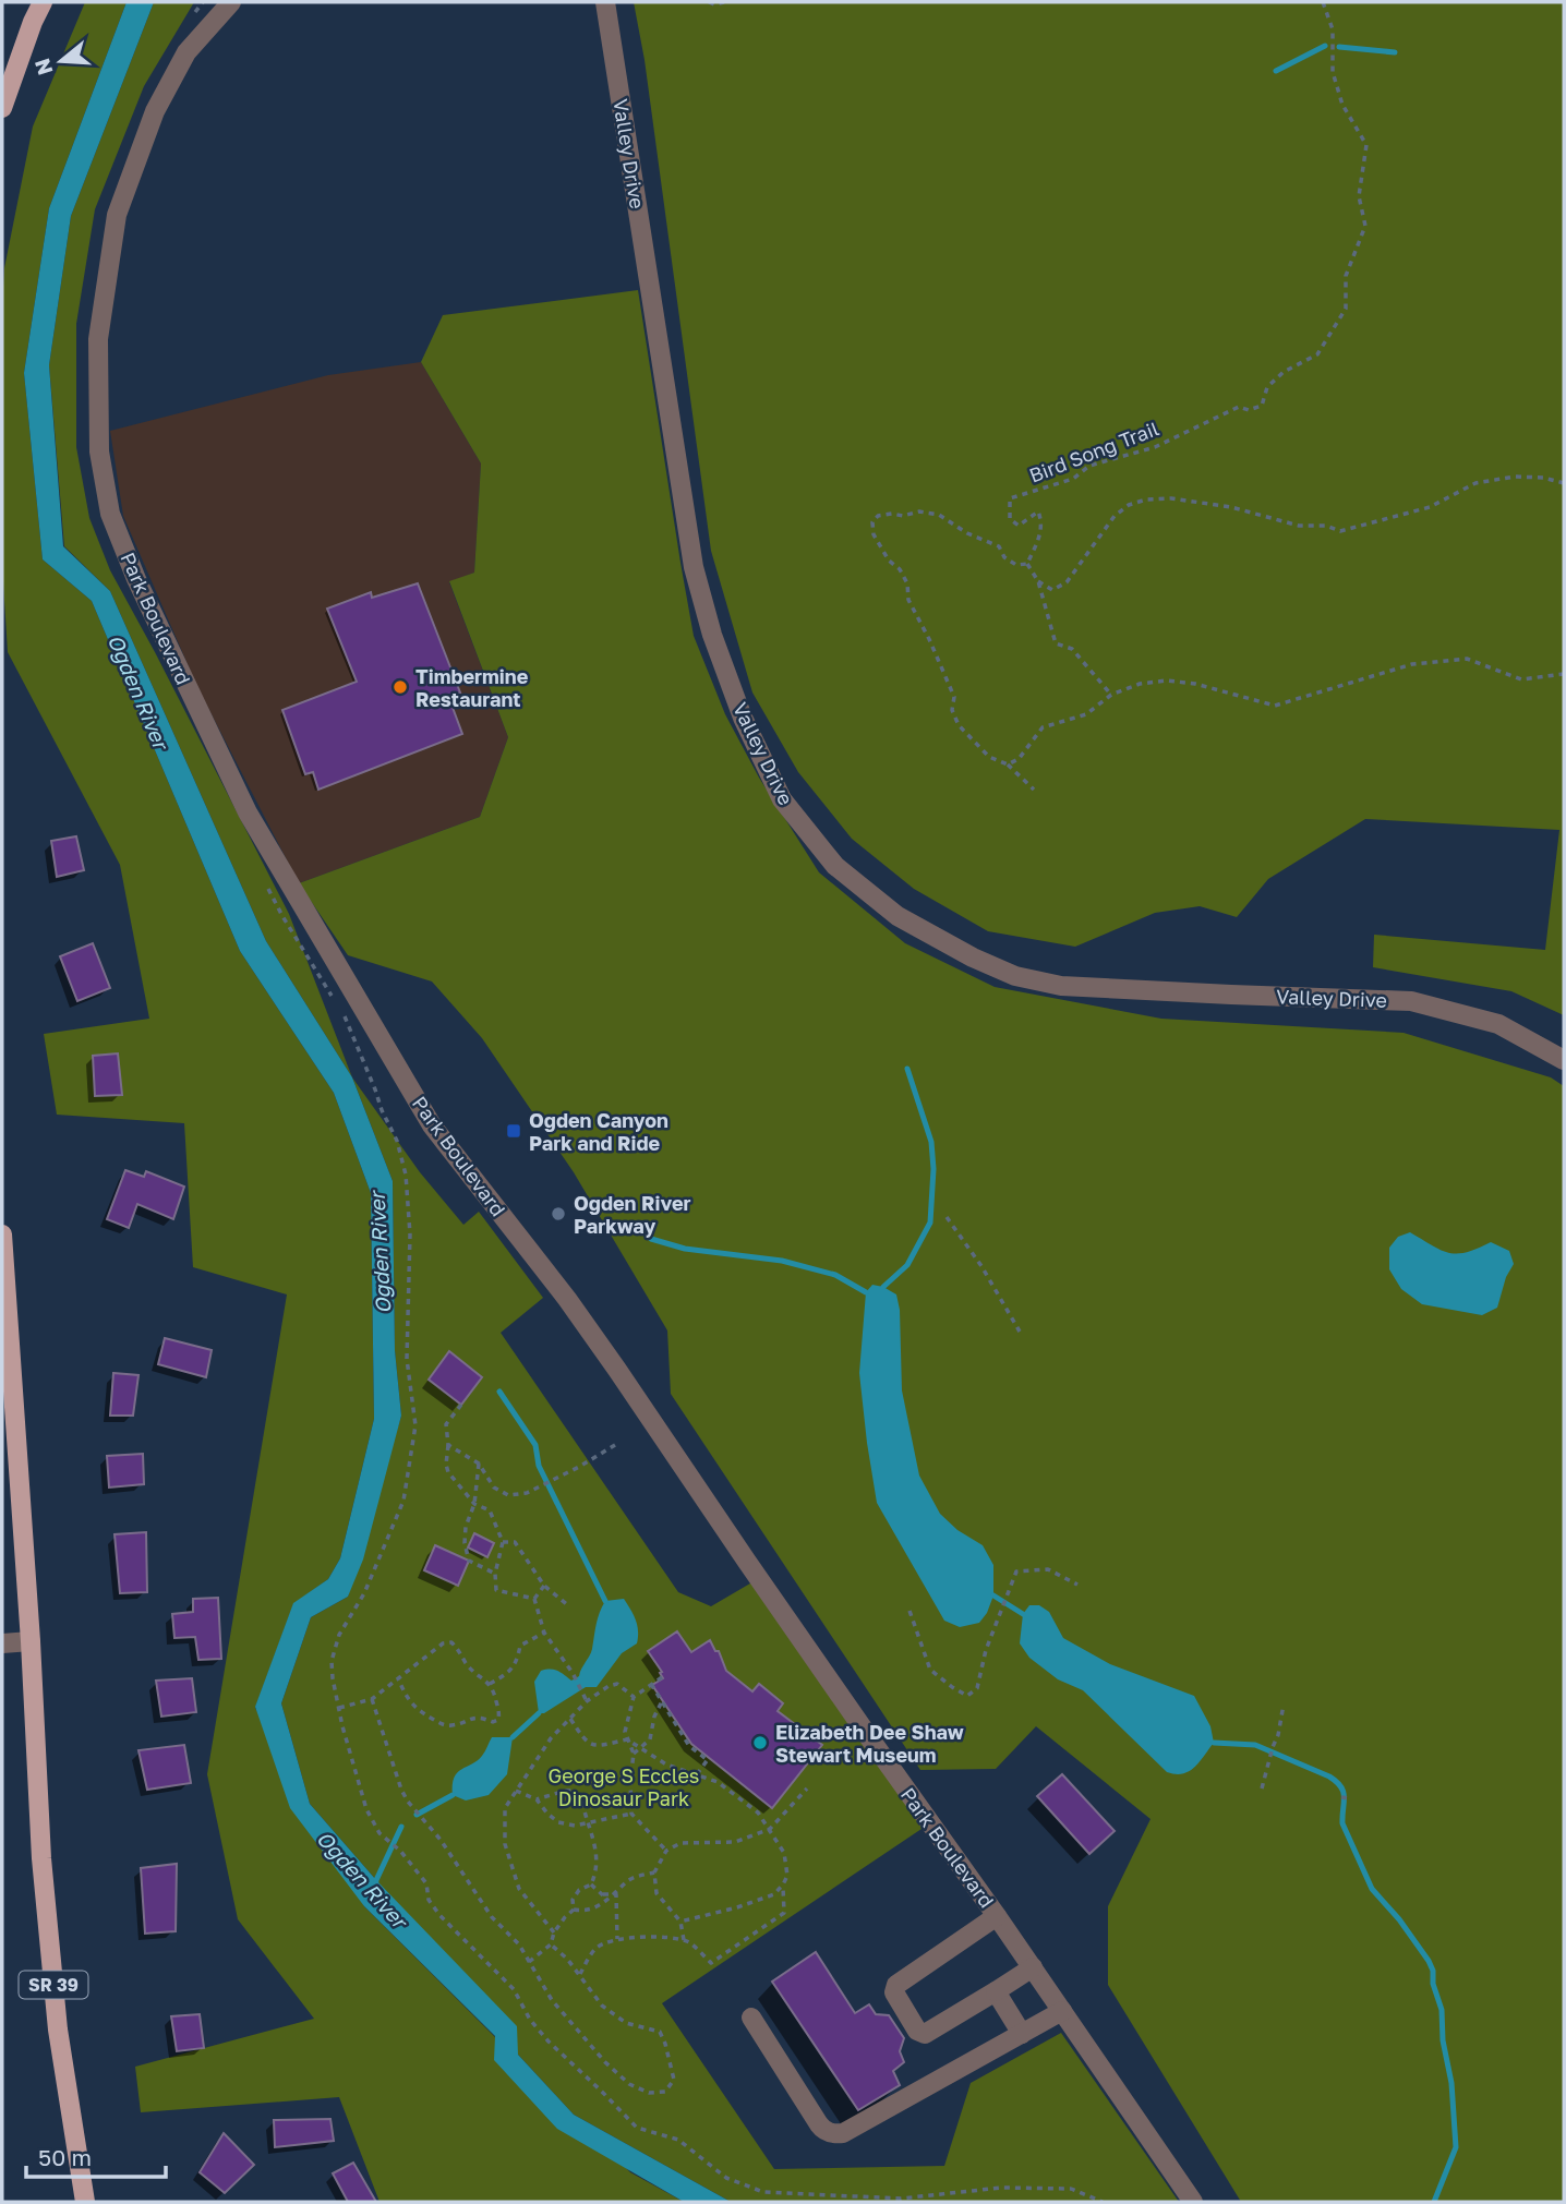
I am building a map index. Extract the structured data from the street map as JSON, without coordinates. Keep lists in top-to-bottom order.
{
  "streets": {
    "main road": ["SR 39"],
    "street": ["Valley Drive", "Park Boulevard"],
    "path": ["Bird Song Trail"]
  },
  "water": ["Ogden River"],
  "parks": ["George S Eccles Dinosaur Park"],
  "places": {
    "other": ["Timbermine Restaurant", "Ogden River Parkway", "Elizabeth Dee Shaw Stewart Museum"],
    "transit": ["Ogden Canyon Park and Ride"]
  },
  "scale_bar": "50 m",
  "north": "left"
}
